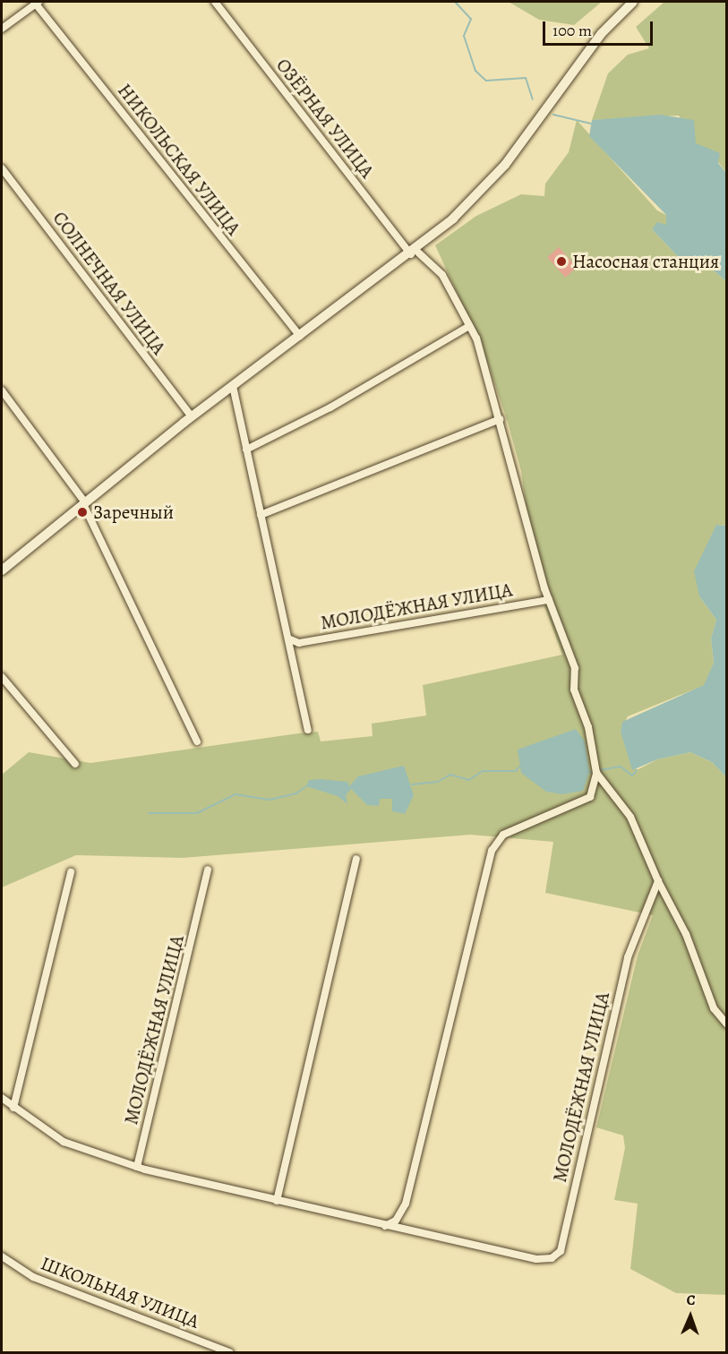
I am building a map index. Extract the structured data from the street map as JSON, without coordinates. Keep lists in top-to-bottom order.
{
  "streets": {
    "street": [
      "ОЗЁРНАЯ УЛИЦА",
      "НИКОЛЬСКАЯ УЛИЦА",
      "СОЛНЕЧНАЯ УЛИЦА",
      "МОЛОДЁЖНАЯ УЛИЦА",
      "ШКОЛЬНАЯ УЛИЦА"
    ]
  },
  "places": ["Насосная станция", "Заречный"],
  "scale_bar": "100 m",
  "north": "top"
}
